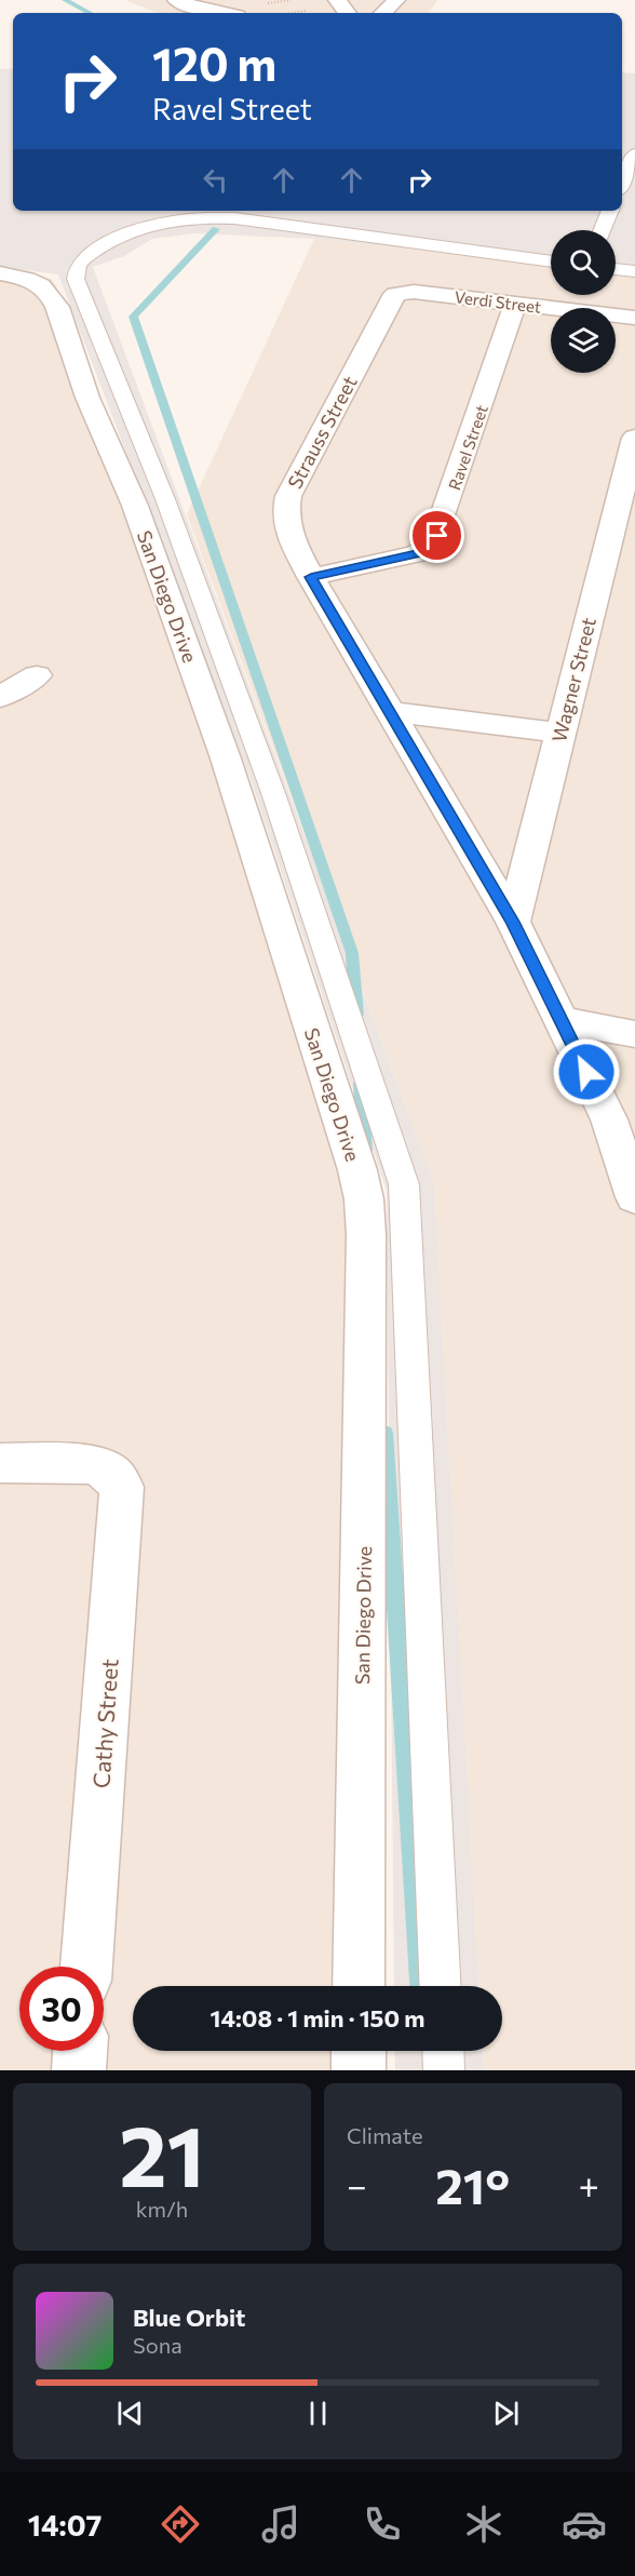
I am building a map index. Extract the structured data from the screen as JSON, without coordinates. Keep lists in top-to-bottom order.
{
  "streets": {
    "street": [
      "Verdi Street",
      "Strauss Street",
      "Ravel Street",
      "San Diego Drive",
      "Wagner Street",
      "Cathy Street"
    ]
  },
  "crossings": [
    ["Verdi Street", "Strauss Street"],
    ["Verdi Street", "Ravel Street"],
    ["Strauss Street", "Ravel Street"],
    ["Strauss Street", "Wagner Street"]
  ],
  "page": {
    "turn": ["120 m", "Ravel Street"],
    "limit": "30",
    "trip": "14:08 · 1 min · 150 m",
    "tile": [
      ["21", "km/h"],
      "Climate"
    ],
    "heat": ["−", "21°", "+"],
    "song": ["Blue Orbit", "Sona"],
    "tabs": "14:07"
  }
}
